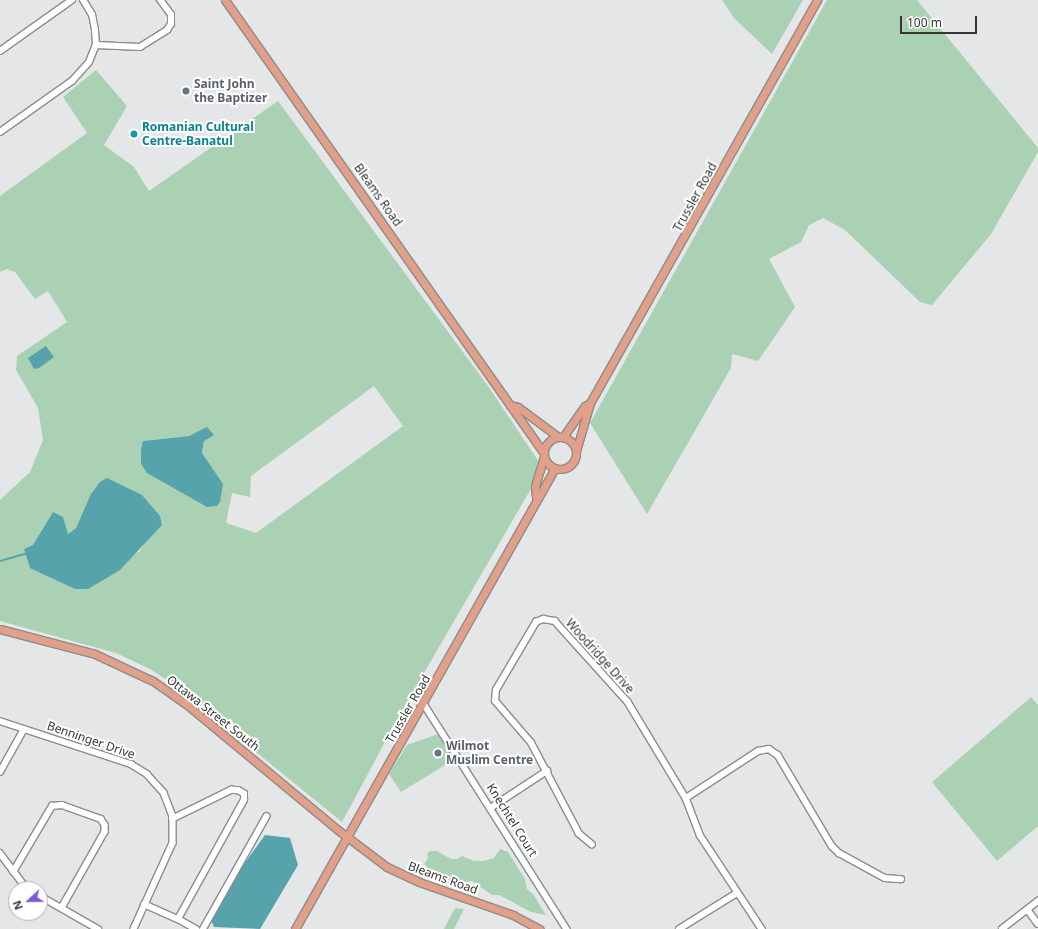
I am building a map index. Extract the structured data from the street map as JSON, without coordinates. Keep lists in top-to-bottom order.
{
  "streets": {
    "main road": ["Bleams Road", "Trussler Road", "Ottawa Street South"],
    "street": ["Woodridge Drive", "Benninger Drive", "Knechtel Court"]
  },
  "crossings": [
    ["Bleams Road", "Trussler Road"],
    ["Bleams Road", "Ottawa Street South"],
    ["Trussler Road", "Ottawa Street South"],
    ["Trussler Road", "Knechtel Court"]
  ],
  "places": ["Saint John the Baptizer", "Romanian Cultural Centre-Banatul", "Wilmot Muslim Centre"],
  "scale_bar": "100 m",
  "north": "left"
}
